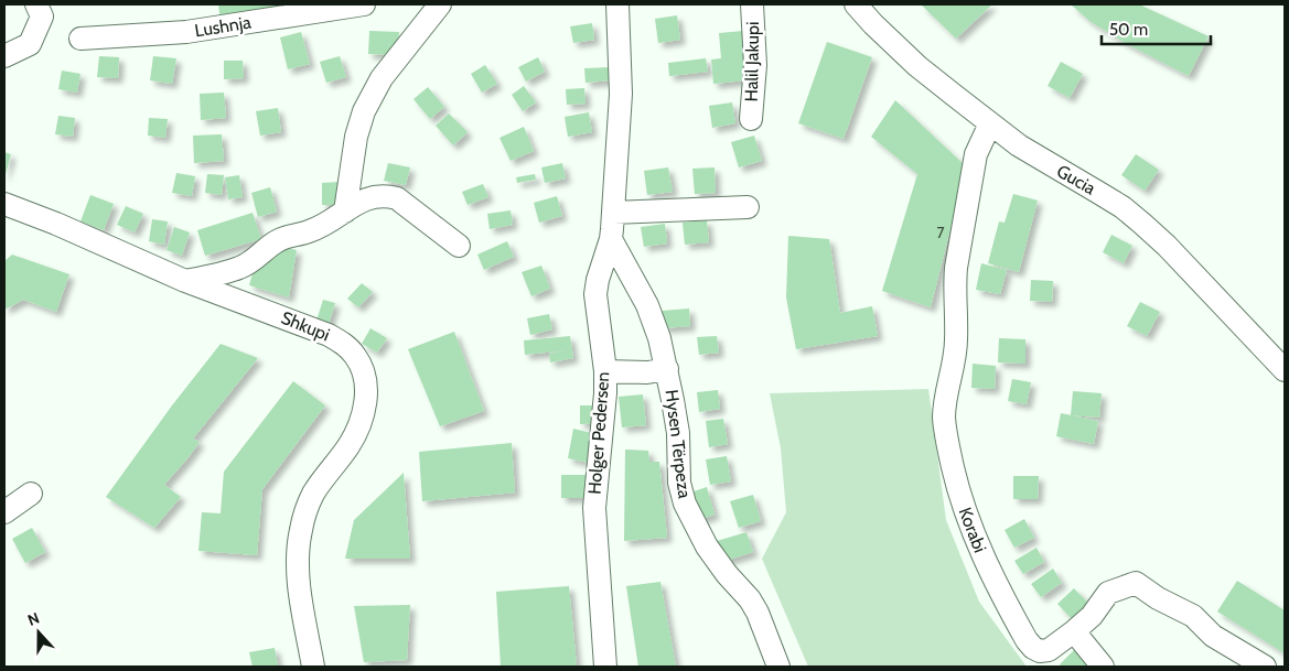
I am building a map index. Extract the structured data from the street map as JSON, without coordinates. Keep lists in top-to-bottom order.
{
  "streets": {
    "street": [
      "Lushnja",
      "Halil Jakupi",
      "Gucia",
      "Shkupi",
      "Holger Pedersen",
      "Hysen Tërpeza",
      "Korabi"
    ]
  },
  "crossings": [
    ["Gucia", "Korabi"],
    ["Holger Pedersen", "Hysen Tërpeza"]
  ],
  "house_numbers": ["7"],
  "scale_bar": "50 m",
  "north": "top"
}
